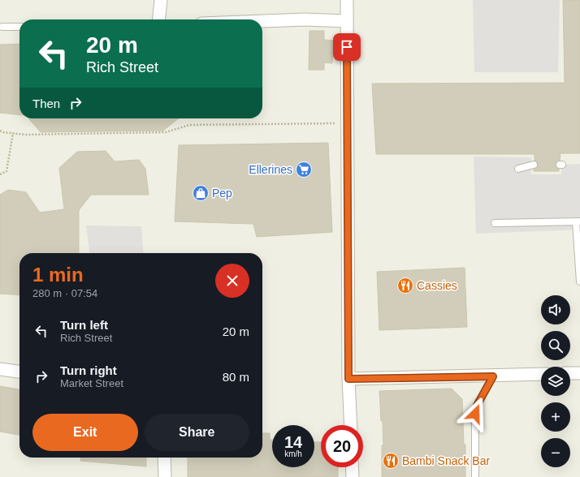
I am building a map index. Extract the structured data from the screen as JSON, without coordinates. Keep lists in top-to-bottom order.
{
  "places": {
    "supermarket": ["Ellerines"],
    "shop": ["Pep"],
    "restaurant": ["Cassies", "Bambi Snack Bar"]
  },
  "page": {
    "turn": ["20 m", "Rich Street"],
    "then": "Then",
    "heading": ["1 min", "280 m · 07:54"],
    "map_buttons": ["+", "−"],
    "list": [
      {
        "name": "Turn left",
        "note": "Rich Street",
        "value": "20 m"
      },
      {
        "name": "Turn right",
        "note": "Market Street",
        "value": "80 m"
      }
    ],
    "buttons": ["Exit", "Share"],
    "speed": "14 km/h",
    "limit": "20"
  }
}
